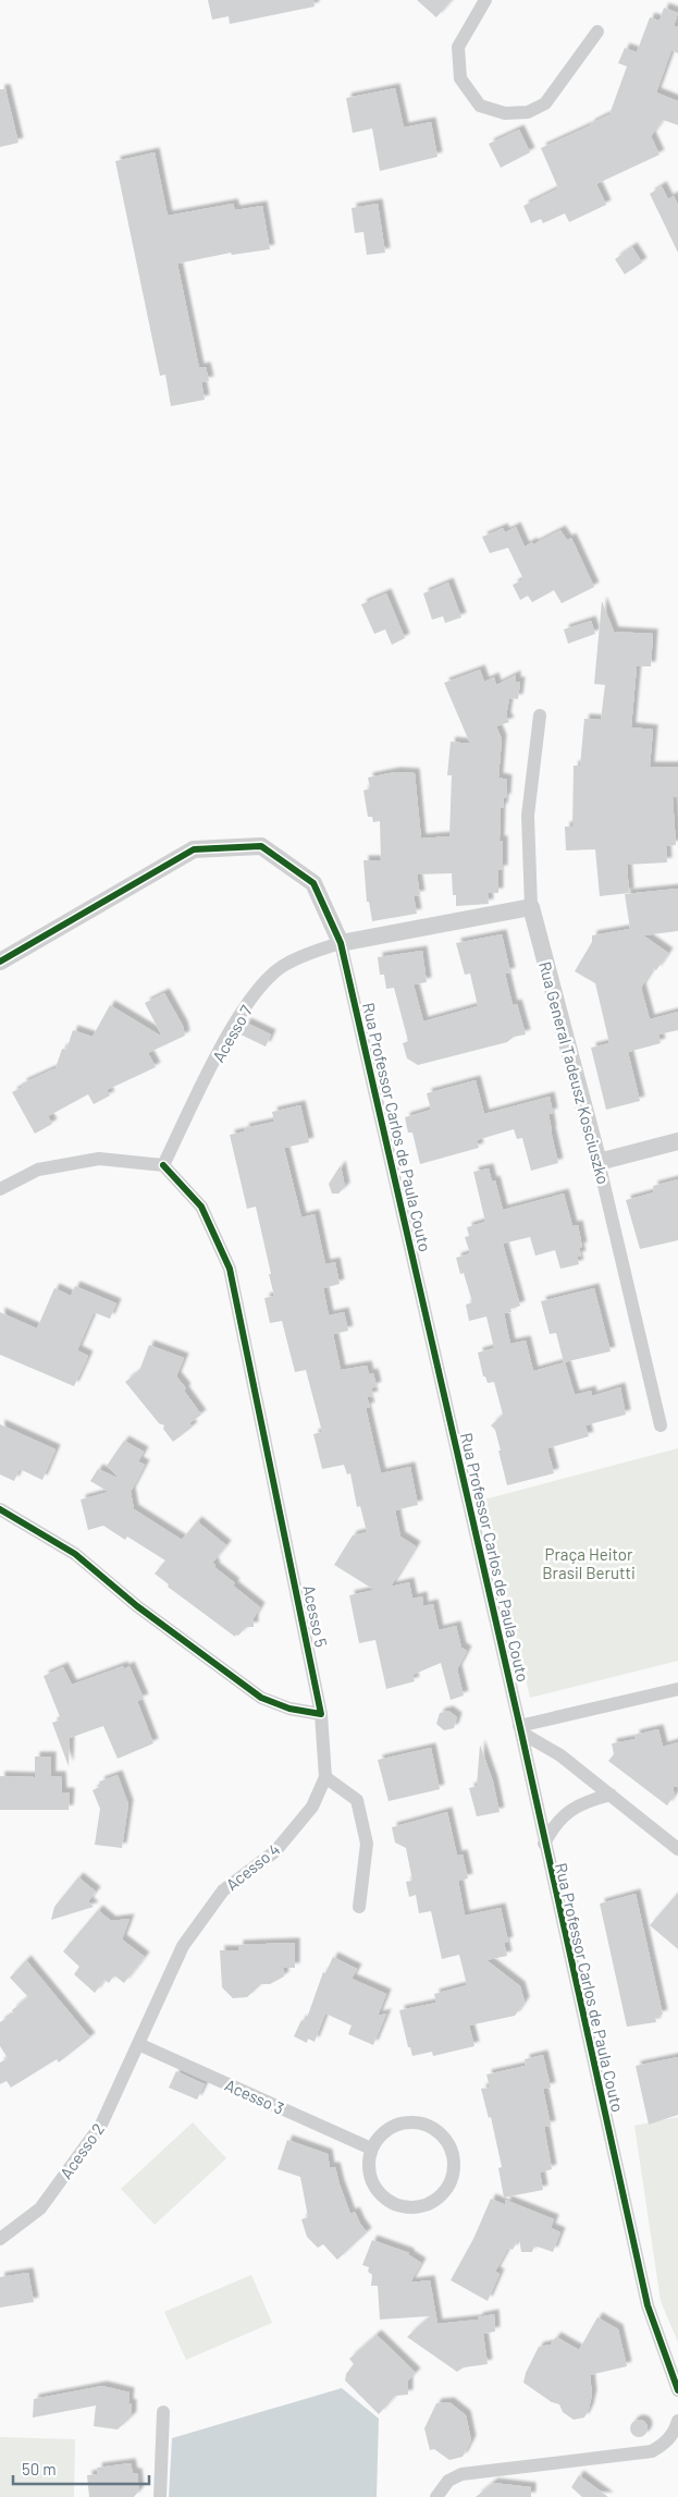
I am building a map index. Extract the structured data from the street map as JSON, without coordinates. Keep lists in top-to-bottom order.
{
  "streets": {
    "street": [
      "Acesso 7",
      "Rua General Tadeusz Kosciuszko",
      "Rua Professor Carlos de Paula Couto",
      "Acesso 5",
      "Acesso 4",
      "Acesso 3",
      "Acesso 2"
    ]
  },
  "crossings": [
    ["Acesso 7", "Rua Professor Carlos de Paula Couto"],
    ["Acesso 7", "Acesso 5"],
    ["Acesso 5", "Acesso 4"],
    ["Acesso 4", "Acesso 3"],
    ["Acesso 4", "Acesso 2"],
    ["Acesso 3", "Acesso 2"]
  ],
  "parks": ["Praça Heitor Brasil Berutti"],
  "scale_bar": "50 m"
}
